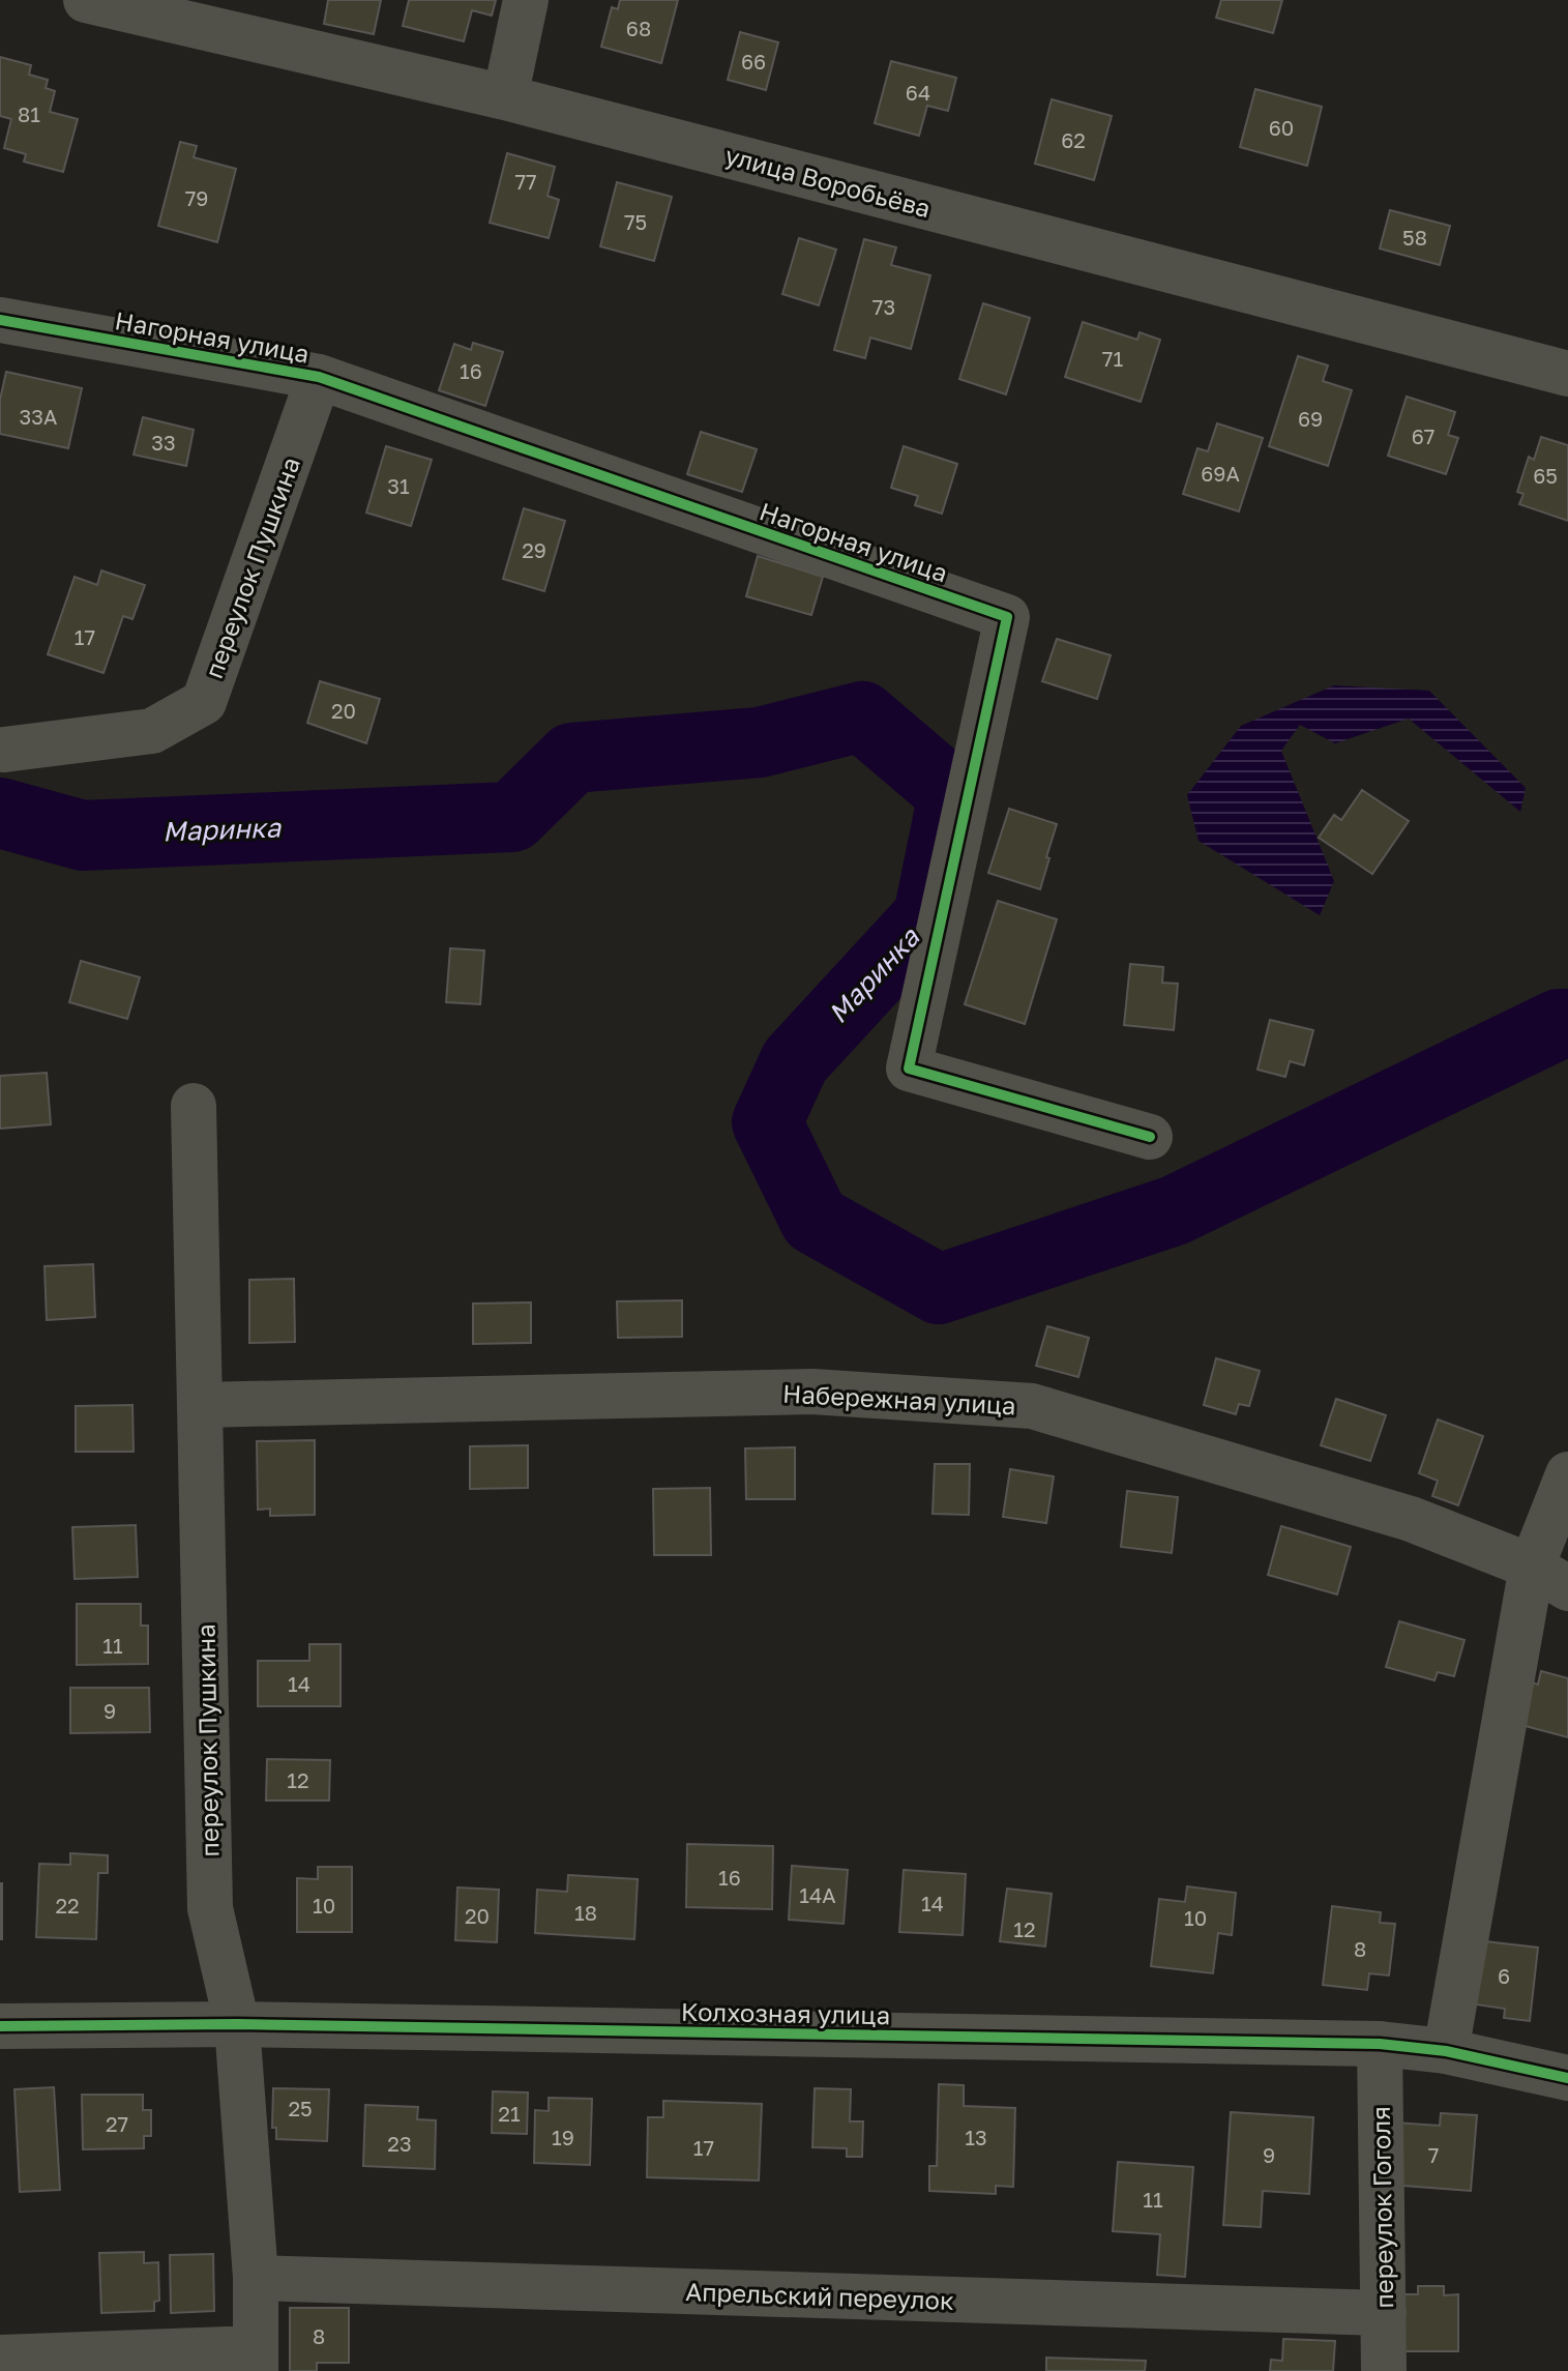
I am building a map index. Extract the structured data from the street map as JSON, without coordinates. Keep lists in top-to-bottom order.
{
  "streets": {
    "street": [
      "улица Воробьёва",
      "Нагорная улица",
      "переулок Пушкина",
      "Набережная улица",
      "Колхозная улица",
      "переулок Гоголя",
      "Апрельский переулок"
    ]
  },
  "crossings": [
    ["Нагорная улица", "переулок Пушкина"],
    ["переулок Пушкина", "Набережная улица"],
    ["переулок Пушкина", "Колхозная улица"],
    ["переулок Пушкина", "Апрельский переулок"],
    ["Колхозная улица", "переулок Гоголя"],
    ["переулок Гоголя", "Апрельский переулок"]
  ],
  "water": ["Маринка"],
  "house_numbers": [
    "68",
    "66",
    "64",
    "81",
    "60",
    "62",
    "77",
    "79",
    "75",
    "58",
    "73",
    "71",
    "16",
    "33А",
    "69",
    "67",
    "33",
    "69А",
    "65",
    "31",
    "29",
    "17",
    "20",
    "11",
    "14",
    "9",
    "12",
    "16",
    "14А",
    "14",
    "22",
    "10",
    "18",
    "20",
    "10",
    "12",
    "8",
    "6",
    "25",
    "21",
    "27",
    "19",
    "13",
    "23",
    "17",
    "9",
    "7",
    "11",
    "8"
  ]
}
